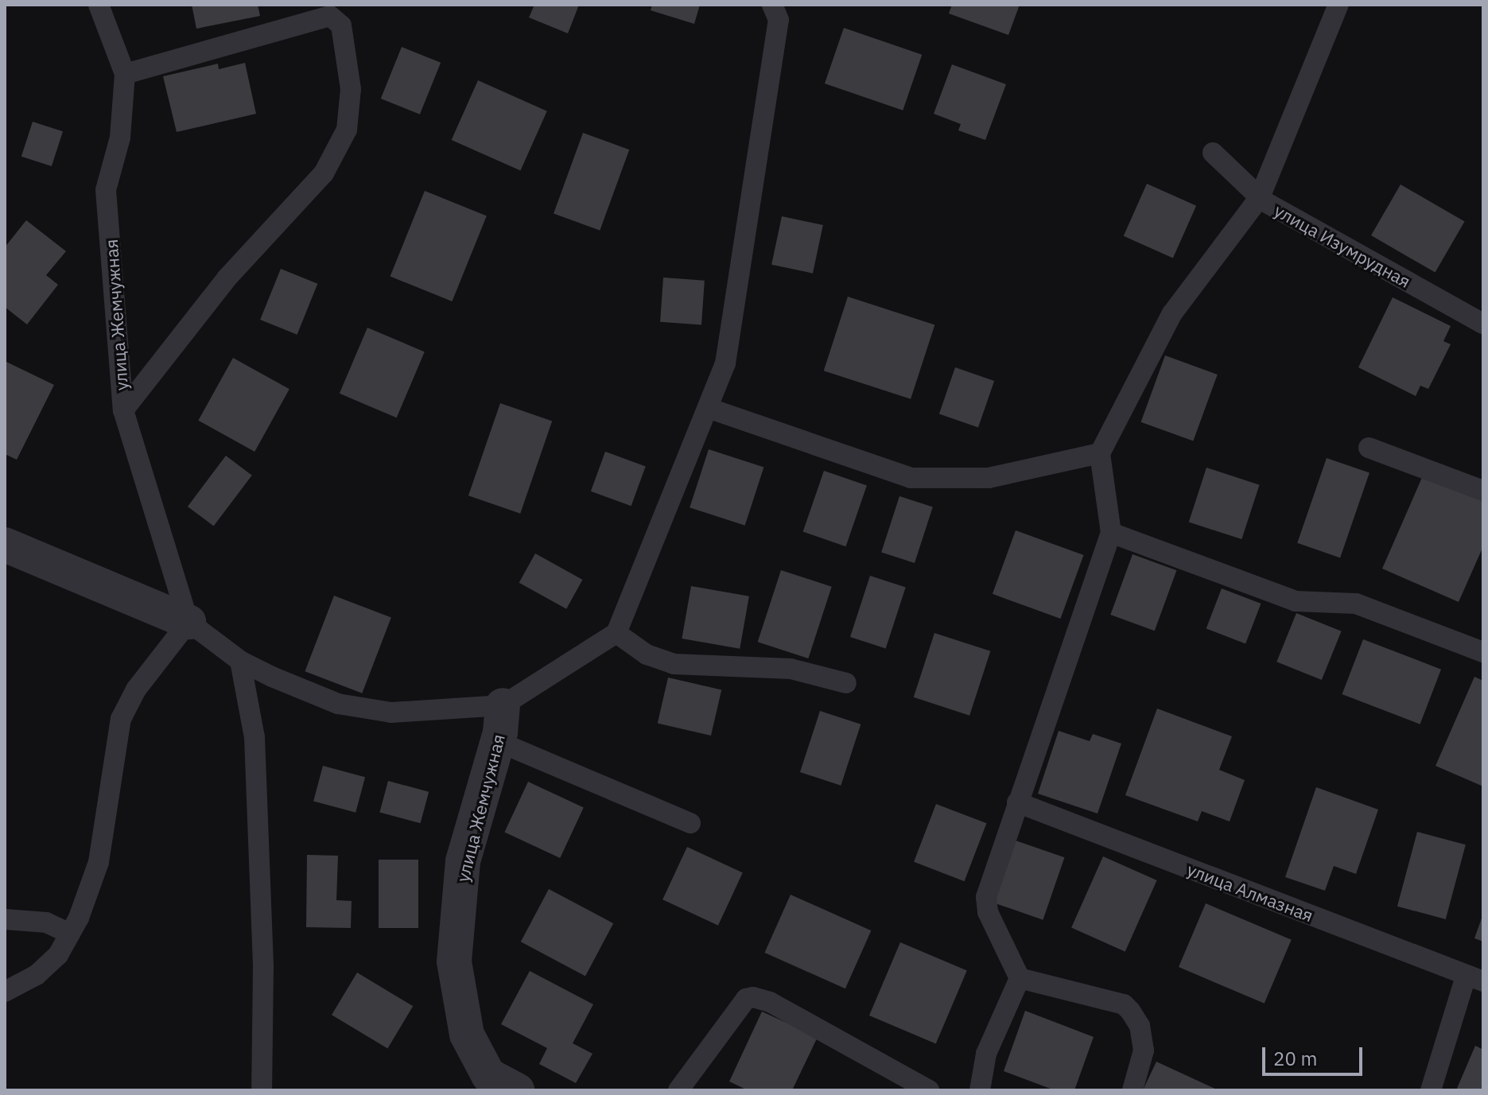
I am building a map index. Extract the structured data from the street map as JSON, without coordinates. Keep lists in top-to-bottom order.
{
  "streets": {
    "street": ["улица Жемчужная"],
    "lane": ["улица Изумрудная", "улица Алмазная"]
  },
  "scale_bar": "20 m"
}
